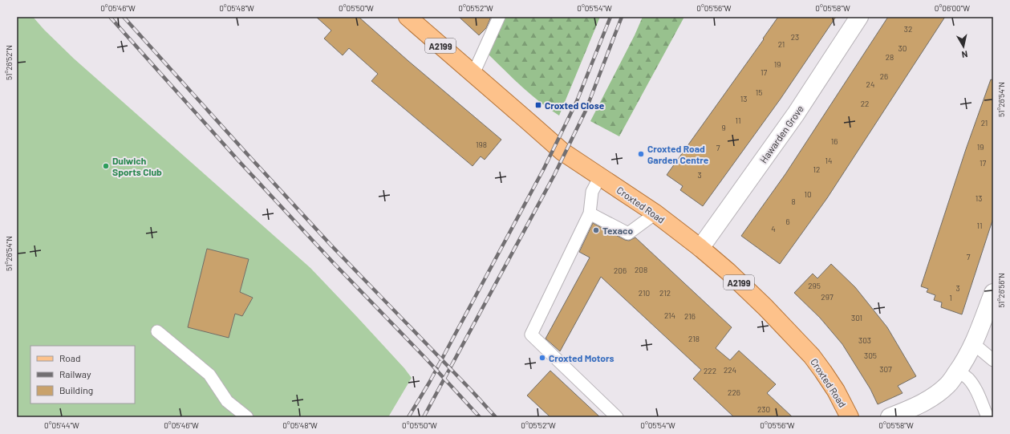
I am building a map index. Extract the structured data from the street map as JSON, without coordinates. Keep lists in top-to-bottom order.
{
  "streets": {
    "main road": ["A2199", "Croxted Road"],
    "street": ["Hawarden Grove"]
  },
  "crossings": [
    ["Hawarden Grove", "Croxted Road"]
  ],
  "places": {
    "transit": ["Croxted Close"],
    "other": [
      "Croxted Road Garden Centre",
      "Dulwich Sports Club",
      "Texaco",
      "Croxted Motors"
    ]
  },
  "house_numbers": [
    "32",
    "23",
    "21",
    "30",
    "28",
    "19",
    "17",
    "26",
    "24",
    "15",
    "13",
    "22",
    "11",
    "21",
    "9",
    "16",
    "198",
    "19",
    "7",
    "14",
    "17",
    "12",
    "3",
    "10",
    "13",
    "8",
    "6",
    "11",
    "4",
    "7",
    "208",
    "206",
    "295",
    "3",
    "210",
    "212",
    "297",
    "1",
    "214",
    "216",
    "301",
    "218",
    "303",
    "305",
    "307",
    "224",
    "222",
    "226",
    "230"
  ],
  "legend": ["Road", "Railway", "Building"],
  "north": "bottom",
  "coordinates": [
    "0°05'46\"W",
    "0°05'48\"W",
    "0°05'50\"W",
    "0°05'52\"W",
    "0°05'54\"W",
    "0°05'56\"W",
    "0°05'58\"W",
    "0°06'00\"W",
    "51°26'52\"N",
    "51°26'54\"N",
    "51°26'56\"N",
    "0°05'44\"W"
  ]
}
